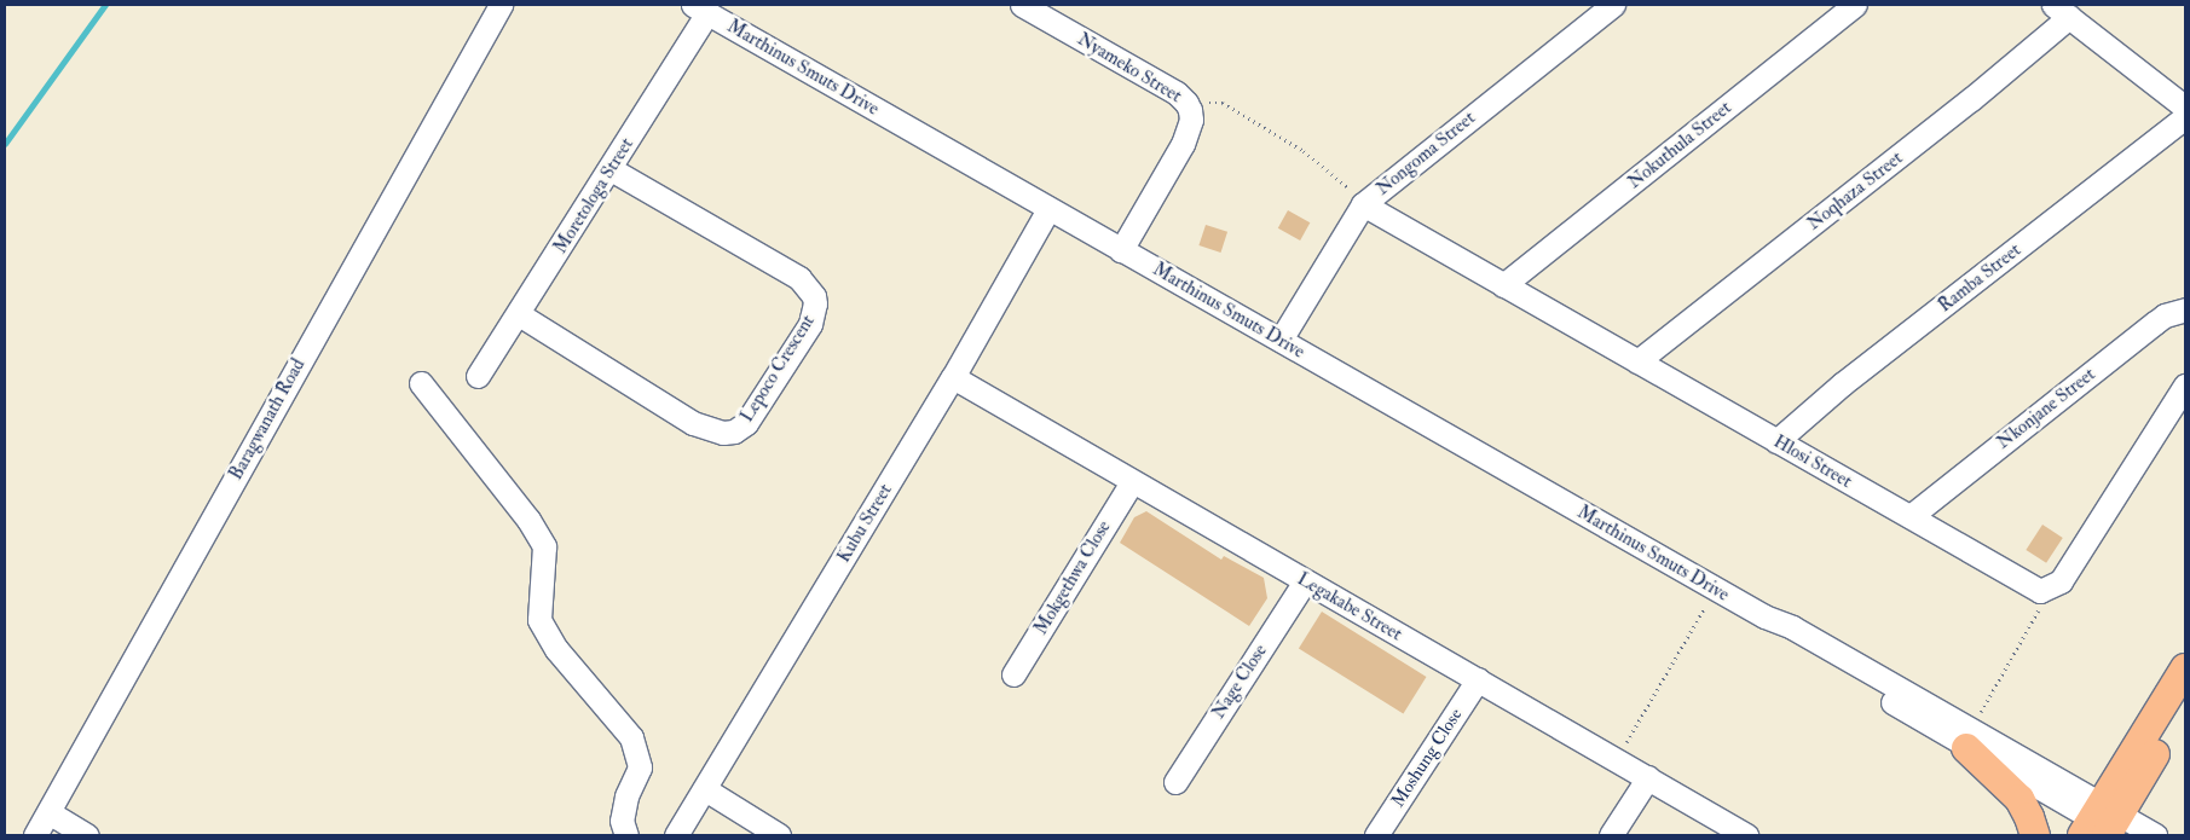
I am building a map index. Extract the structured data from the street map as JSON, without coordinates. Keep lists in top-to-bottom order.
{
  "streets": {
    "street": [
      "Marthinus Smuts Drive",
      "Nyameko Street",
      "Nokuthula Street",
      "Nongoma Street",
      "Noqhaza Street",
      "Moretologa Street",
      "Ramba Street",
      "Lepoco Crescent",
      "Nkonjane Street",
      "Baragwanath Road",
      "Hlosi Street",
      "Kubu Street",
      "Mokgethwa Close",
      "Legakabe Street",
      "Nage Close",
      "Moshung Close"
    ]
  },
  "crossings": [
    ["Marthinus Smuts Drive", "Nyameko Street"],
    ["Marthinus Smuts Drive", "Nongoma Street"],
    ["Marthinus Smuts Drive", "Moretologa Street"],
    ["Marthinus Smuts Drive", "Kubu Street"],
    ["Nokuthula Street", "Hlosi Street"],
    ["Nongoma Street", "Hlosi Street"],
    ["Noqhaza Street", "Hlosi Street"],
    ["Moretologa Street", "Lepoco Crescent"],
    ["Ramba Street", "Hlosi Street"],
    ["Nkonjane Street", "Hlosi Street"],
    ["Kubu Street", "Legakabe Street"],
    ["Mokgethwa Close", "Legakabe Street"],
    ["Legakabe Street", "Nage Close"],
    ["Legakabe Street", "Moshung Close"]
  ]
}
